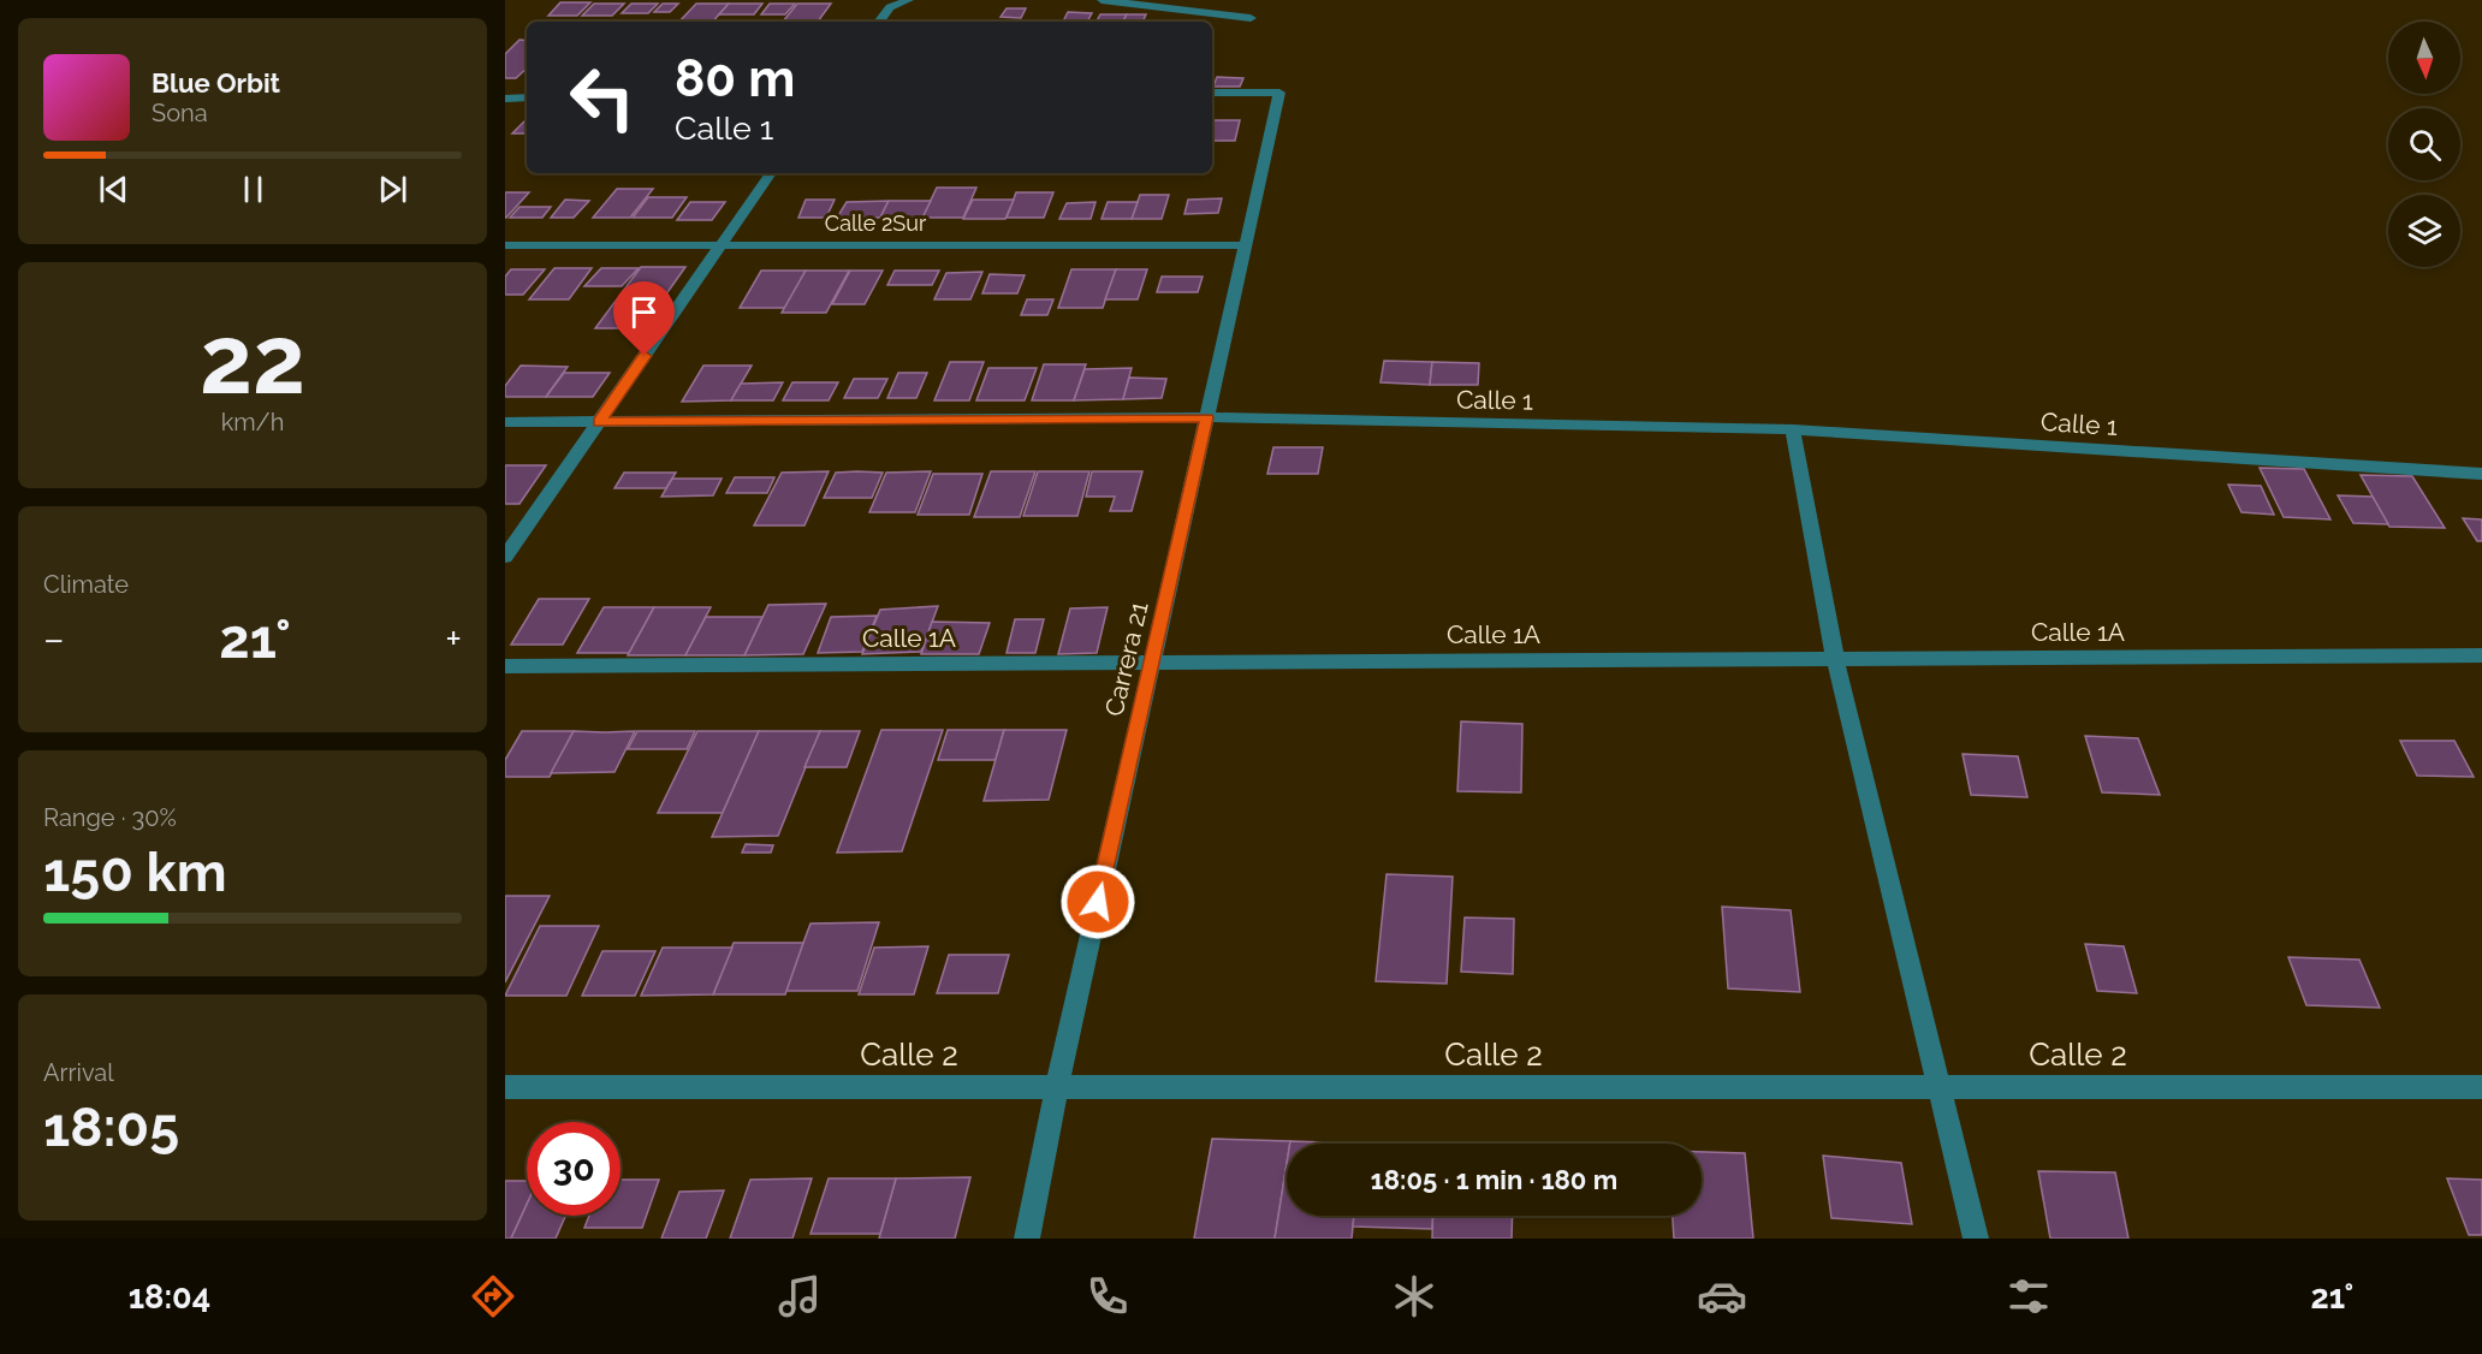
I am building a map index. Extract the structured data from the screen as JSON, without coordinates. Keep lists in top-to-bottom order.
{
  "streets": {
    "street": [
      "Calle 2Sur",
      "Calle 1",
      "Calle 1A",
      "Carrera 21",
      "Calle 2"
    ]
  },
  "crossings": [
    ["Calle 2Sur", "Carrera 21"],
    ["Calle 1", "Carrera 21"],
    ["Calle 1A", "Carrera 21"],
    ["Carrera 21", "Calle 2"]
  ],
  "north": "bottom",
  "page": {
    "turn": ["80 m", "Calle 1"],
    "song": ["Blue Orbit", "Sona"],
    "tile": [
      ["22", "km/h"],
      "Climate",
      ["Range · 30%", "150 km"],
      ["Arrival", "18:05"]
    ],
    "heat": ["−", "21°", "+"],
    "limit": "30",
    "trip": "18:05 · 1 min · 180 m",
    "tabs": ["18:04", "21°"]
  }
}
